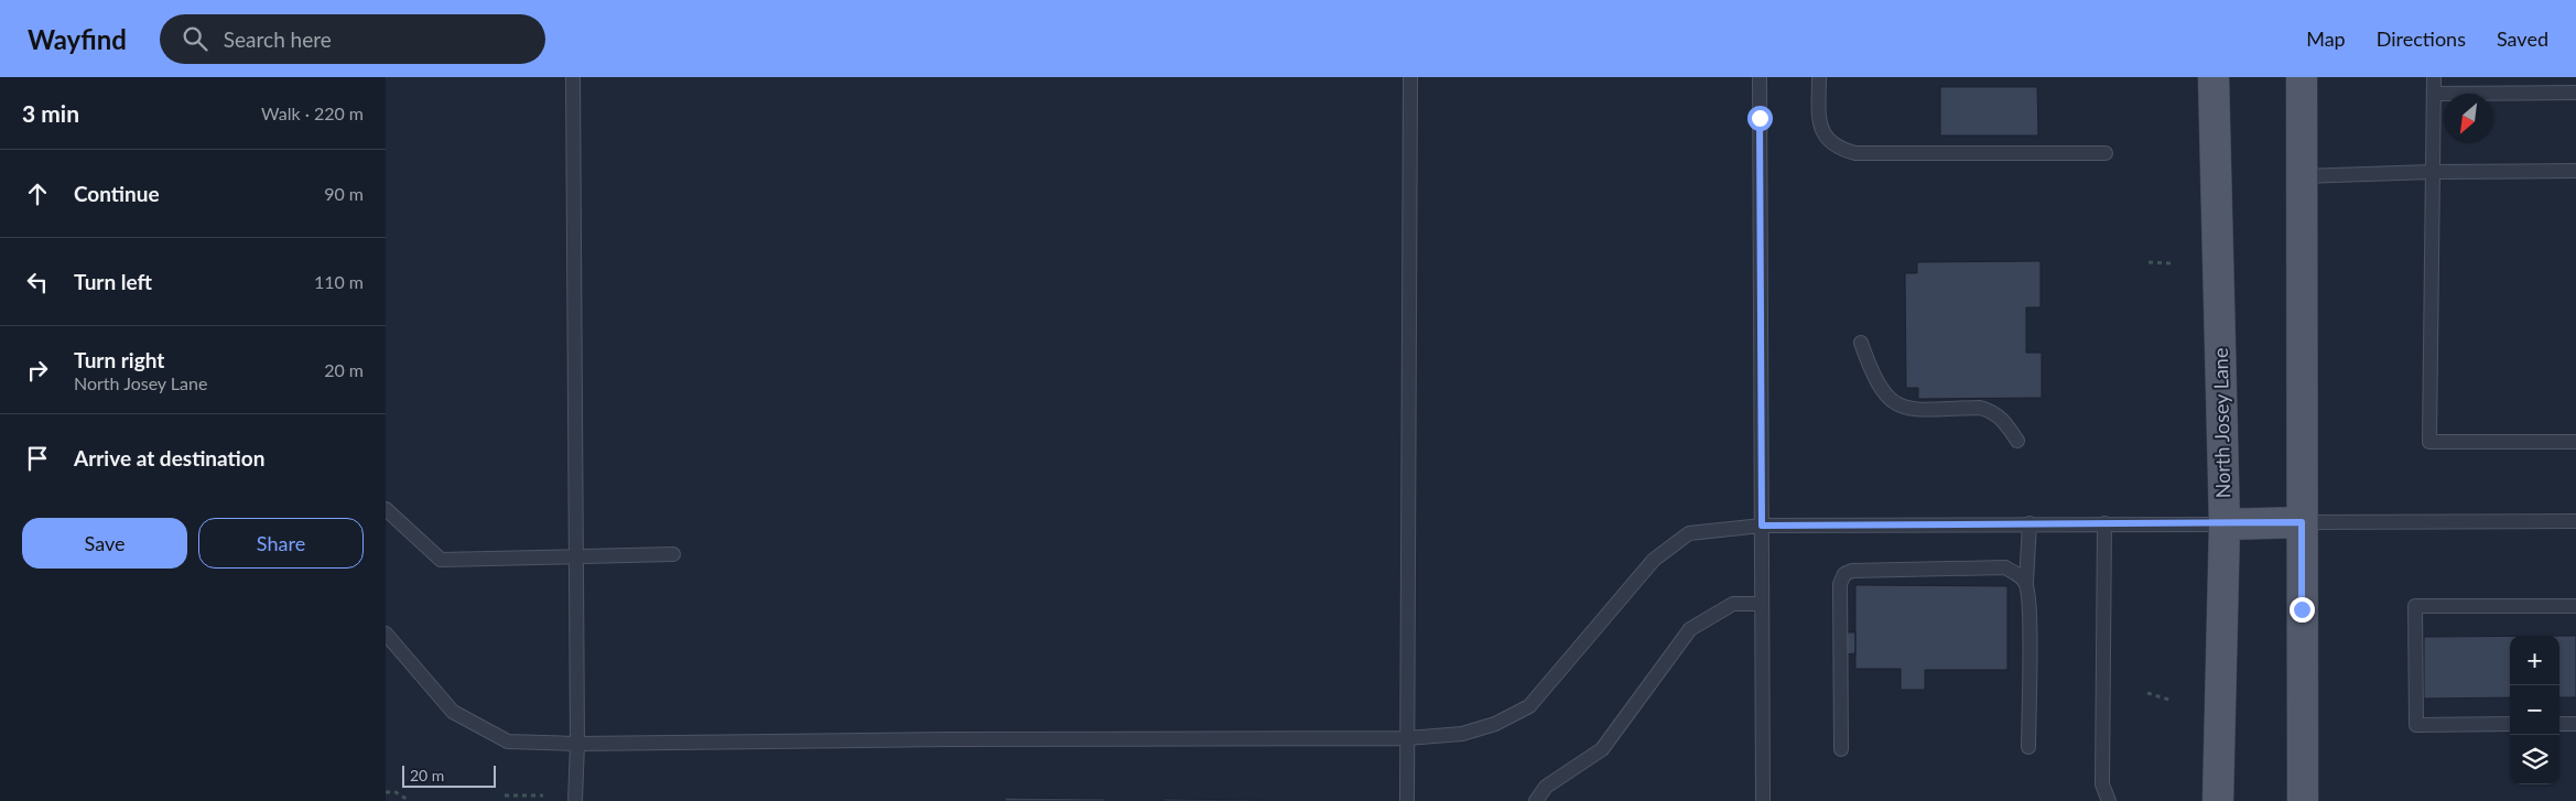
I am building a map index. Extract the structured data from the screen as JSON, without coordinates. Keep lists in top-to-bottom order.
{
  "streets": {
    "main road": ["North Josey Lane"]
  },
  "scale_bar": "20 m",
  "north": "bottom left",
  "page": {
    "header": "Wayfind",
    "search": "Search here",
    "nav": ["Map", "Directions", "Saved"],
    "heading": ["3 min", "Walk · 220 m"],
    "list": [
      ["Continue", "90 m"],
      ["Turn left", "110 m"],
      ["Turn right", "North Josey Lane", "20 m"],
      "Arrive at destination"
    ],
    "buttons": ["Save", "Share"],
    "map_buttons": ["+", "−"],
    "scale": "20 m"
  }
}
